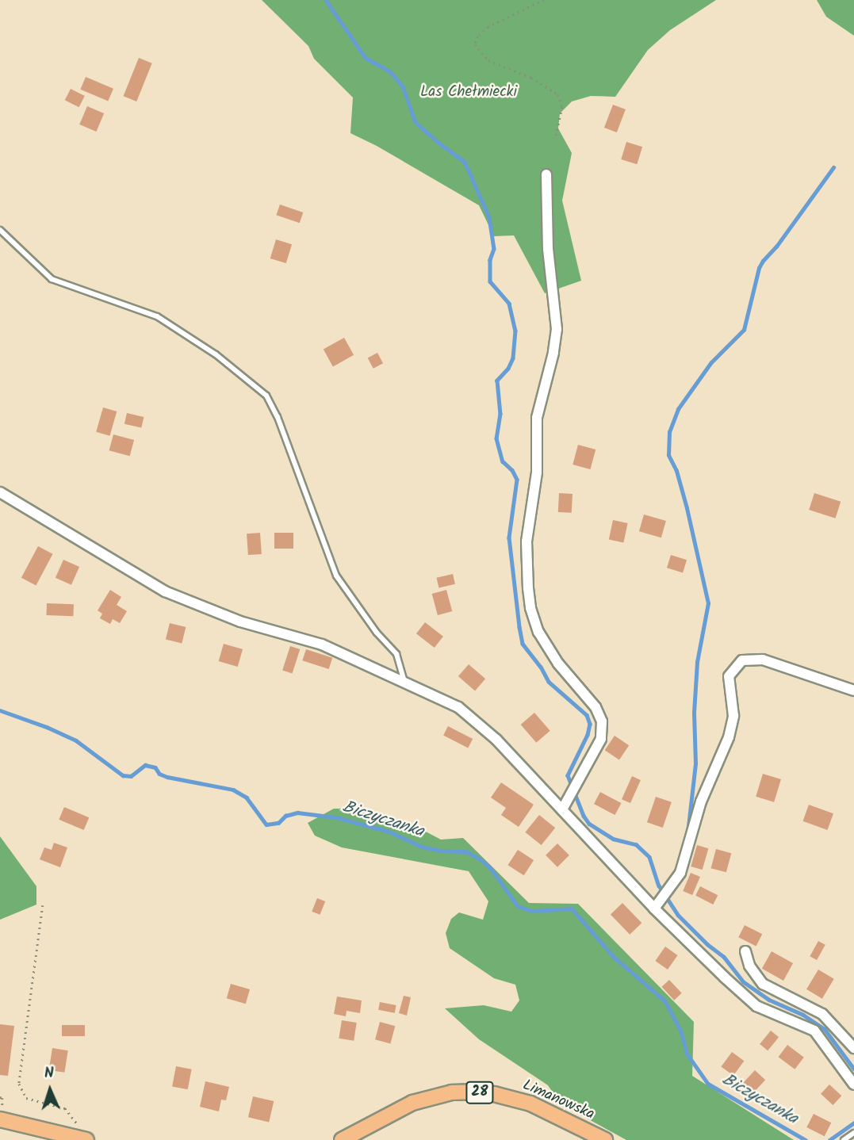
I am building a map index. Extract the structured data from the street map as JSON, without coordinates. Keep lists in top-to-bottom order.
{
  "streets": {
    "main road": ["28", "Limanowska"]
  },
  "water": ["Biczyczanka"],
  "parks": ["Las Chełmiecki"],
  "north": "top"
}
